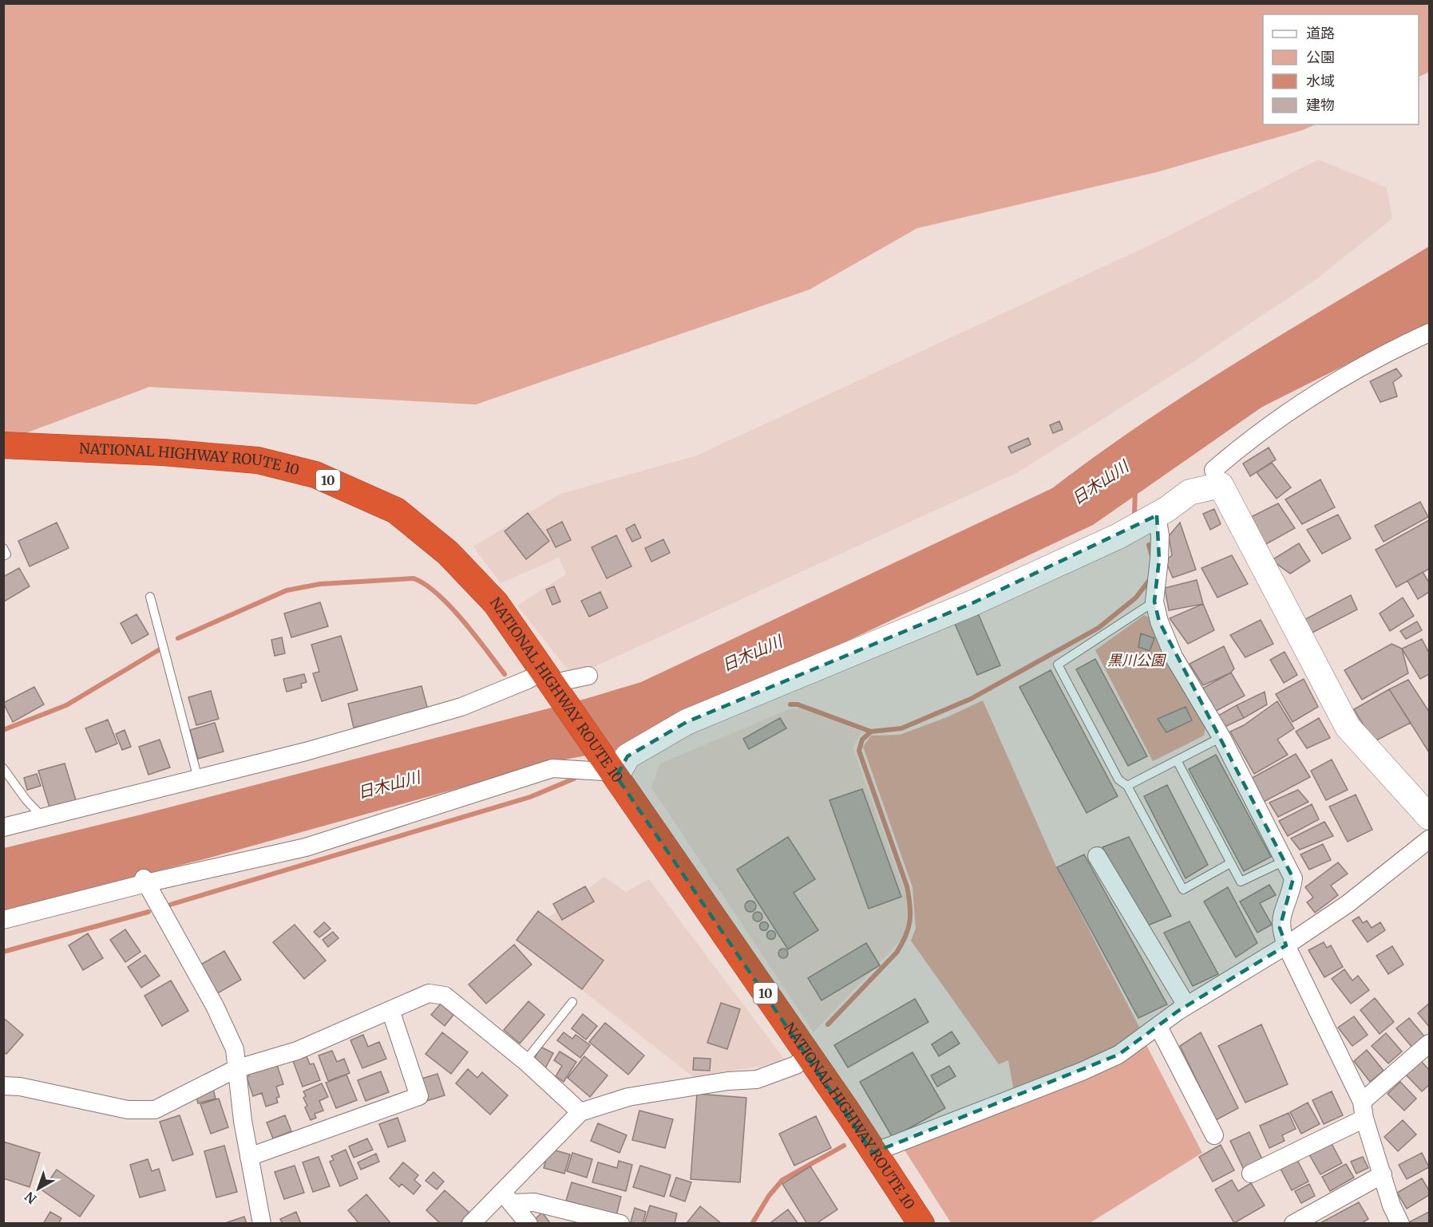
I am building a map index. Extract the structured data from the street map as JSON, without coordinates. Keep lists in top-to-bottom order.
{
  "streets": {
    "highway": ["NATIONAL HIGHWAY ROUTE 10", "10"]
  },
  "water": ["日木山川"],
  "parks": ["黒川公園"],
  "legend": [
    "道路",
    "公園",
    "水域",
    "建物"
  ],
  "north": "bottom left"
}
